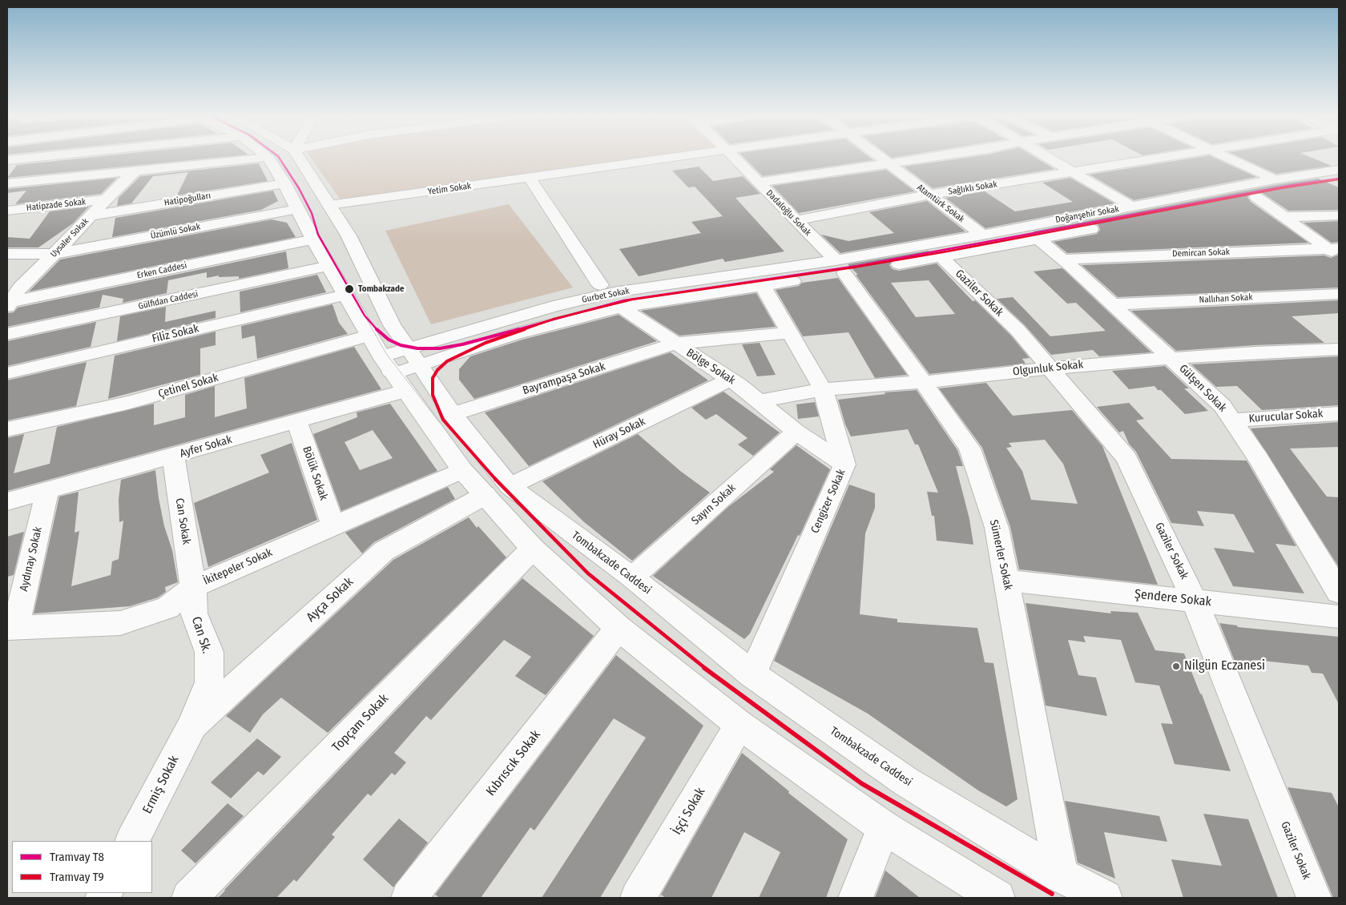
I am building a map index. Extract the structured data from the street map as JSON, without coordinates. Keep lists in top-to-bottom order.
{
  "streets": {
    "street": [
      "Sağlıklı Sokak",
      "Yetim Sokak",
      "Hatipoğulları",
      "Atamtürk Sokak",
      "Hatipzade Sokak",
      "Dadaloğlu Sokak",
      "Doğanşehir Sokak",
      "Üzümlü Sokak",
      "Uysaler Sokak",
      "Demircan Sokak",
      "Erken Caddesi",
      "Gaziler Sokak",
      "Gurbet Sokak",
      "Nallıhan Sokak",
      "Gülfidan Caddesi",
      "Filiz Sokak",
      "Bölge Sokak",
      "Olgunluk Sokak",
      "Bayrampaşa Sokak",
      "Çetinel Sokak",
      "Gülşen Sokak",
      "Kurucular Sokak",
      "Hüray Sokak",
      "Ayfer Sokak",
      "Bölük Sokak",
      "Cengizer Sokak",
      "Sayın Sokak",
      "Can Sokak",
      "Sümerler Sokak",
      "Aydınay Sokak",
      "Tombakzade Caddesi",
      "İkitepeler Sokak",
      "Şendere Sokak",
      "Ayça Sokak",
      "Can Sk.",
      "Topçam Sokak",
      "Kıbrıscık Sokak",
      "Ermiş Sokak",
      "İşçi Sokak"
    ]
  },
  "crossings": [
    ["Sağlıklı Sokak", "Atamtürk Sokak"],
    ["Sağlıklı Sokak", "Dadaloğlu Sokak"],
    ["Yetim Sokak", "Tombakzade Caddesi"],
    ["Hatipoğulları", "Uysaler Sokak"],
    ["Hatipoğulları", "Tombakzade Caddesi"],
    ["Atamtürk Sokak", "Doğanşehir Sokak"],
    ["Hatipzade Sokak", "Uysaler Sokak"],
    ["Dadaloğlu Sokak", "Doğanşehir Sokak"],
    ["Dadaloğlu Sokak", "Gurbet Sokak"],
    ["Dadaloğlu Sokak", "Sümerler Sokak"],
    ["Doğanşehir Sokak", "Gurbet Sokak"],
    ["Doğanşehir Sokak", "Sümerler Sokak"],
    ["Üzümlü Sokak", "Uysaler Sokak"],
    ["Üzümlü Sokak", "Tombakzade Caddesi"],
    ["Uysaler Sokak", "Erken Caddesi"],
    ["Demircan Sokak", "Gülşen Sokak"],
    ["Erken Caddesi", "Tombakzade Caddesi"],
    ["Gaziler Sokak", "Olgunluk Sokak"],
    ["Gaziler Sokak", "Şendere Sokak"],
    ["Gurbet Sokak", "Sümerler Sokak"],
    ["Gurbet Sokak", "Tombakzade Caddesi"],
    ["Nallıhan Sokak", "Gülşen Sokak"],
    ["Gülfidan Caddesi", "Tombakzade Caddesi"],
    ["Filiz Sokak", "Tombakzade Caddesi"],
    ["Bölge Sokak", "Olgunluk Sokak"],
    ["Bölge Sokak", "Bayrampaşa Sokak"],
    ["Bölge Sokak", "Hüray Sokak"],
    ["Bölge Sokak", "Cengizer Sokak"],
    ["Bölge Sokak", "Sayın Sokak"],
    ["Olgunluk Sokak", "Gülşen Sokak"],
    ["Olgunluk Sokak", "Cengizer Sokak"],
    ["Olgunluk Sokak", "Sümerler Sokak"],
    ["Bayrampaşa Sokak", "Cengizer Sokak"],
    ["Bayrampaşa Sokak", "Tombakzade Caddesi"],
    ["Çetinel Sokak", "Tombakzade Caddesi"],
    ["Gülşen Sokak", "Kurucular Sokak"],
    ["Hüray Sokak", "Tombakzade Caddesi"],
    ["Hüray Sokak", "Ayça Sokak"],
    ["Ayfer Sokak", "Bölük Sokak"],
    ["Ayfer Sokak", "Can Sokak"],
    ["Ayfer Sokak", "Aydınay Sokak"],
    ["Ayfer Sokak", "Tombakzade Caddesi"],
    ["Bölük Sokak", "İkitepeler Sokak"],
    ["Cengizer Sokak", "Tombakzade Caddesi"],
    ["Sayın Sokak", "Tombakzade Caddesi"],
    ["Can Sokak", "İkitepeler Sokak"],
    ["Can Sokak", "Can Sk."],
    ["Sümerler Sokak", "Tombakzade Caddesi"],
    ["Sümerler Sokak", "Şendere Sokak"],
    ["Aydınay Sokak", "İkitepeler Sokak"],
    ["Tombakzade Caddesi", "İkitepeler Sokak"],
    ["Tombakzade Caddesi", "Ayça Sokak"],
    ["Tombakzade Caddesi", "Topçam Sokak"],
    ["Tombakzade Caddesi", "Kıbrıscık Sokak"],
    ["Tombakzade Caddesi", "İşçi Sokak"],
    ["İkitepeler Sokak", "Can Sk."],
    ["Ayça Sokak", "Can Sk."],
    ["Ayça Sokak", "Ermiş Sokak"],
    ["Can Sk.", "Ermiş Sokak"]
  ],
  "places": ["Tombakzade", "Nilgün Eczanesi"],
  "lines": ["tram line T8", "tram line T9"],
  "legend": ["Tramvay T8", "Tramvay T9"]
}
